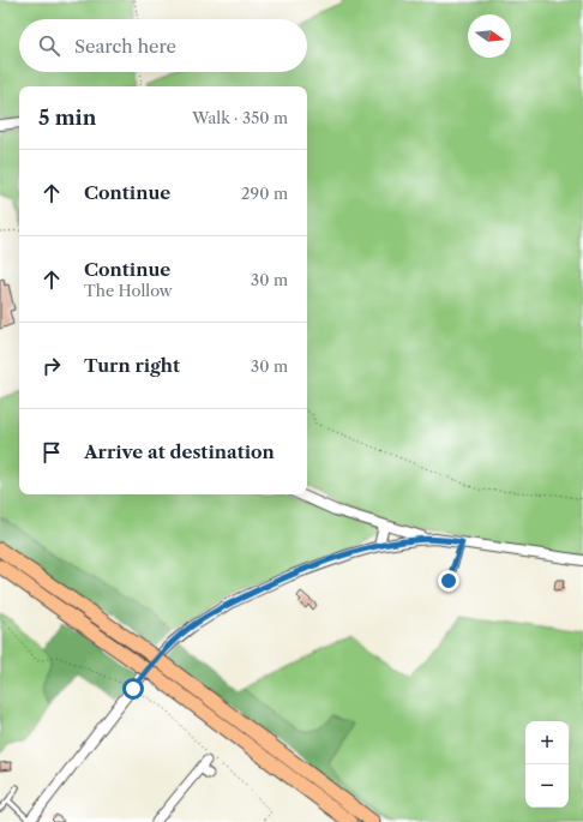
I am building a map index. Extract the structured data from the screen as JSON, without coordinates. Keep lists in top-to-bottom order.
{
  "north": "right",
  "page": {
    "search": "Search here",
    "heading": ["5 min", "Walk · 350 m"],
    "list": [
      ["Continue", "290 m"],
      ["Continue", "The Hollow", "30 m"],
      ["Turn right", "30 m"],
      "Arrive at destination"
    ],
    "map_buttons": ["+", "−"]
  }
}
